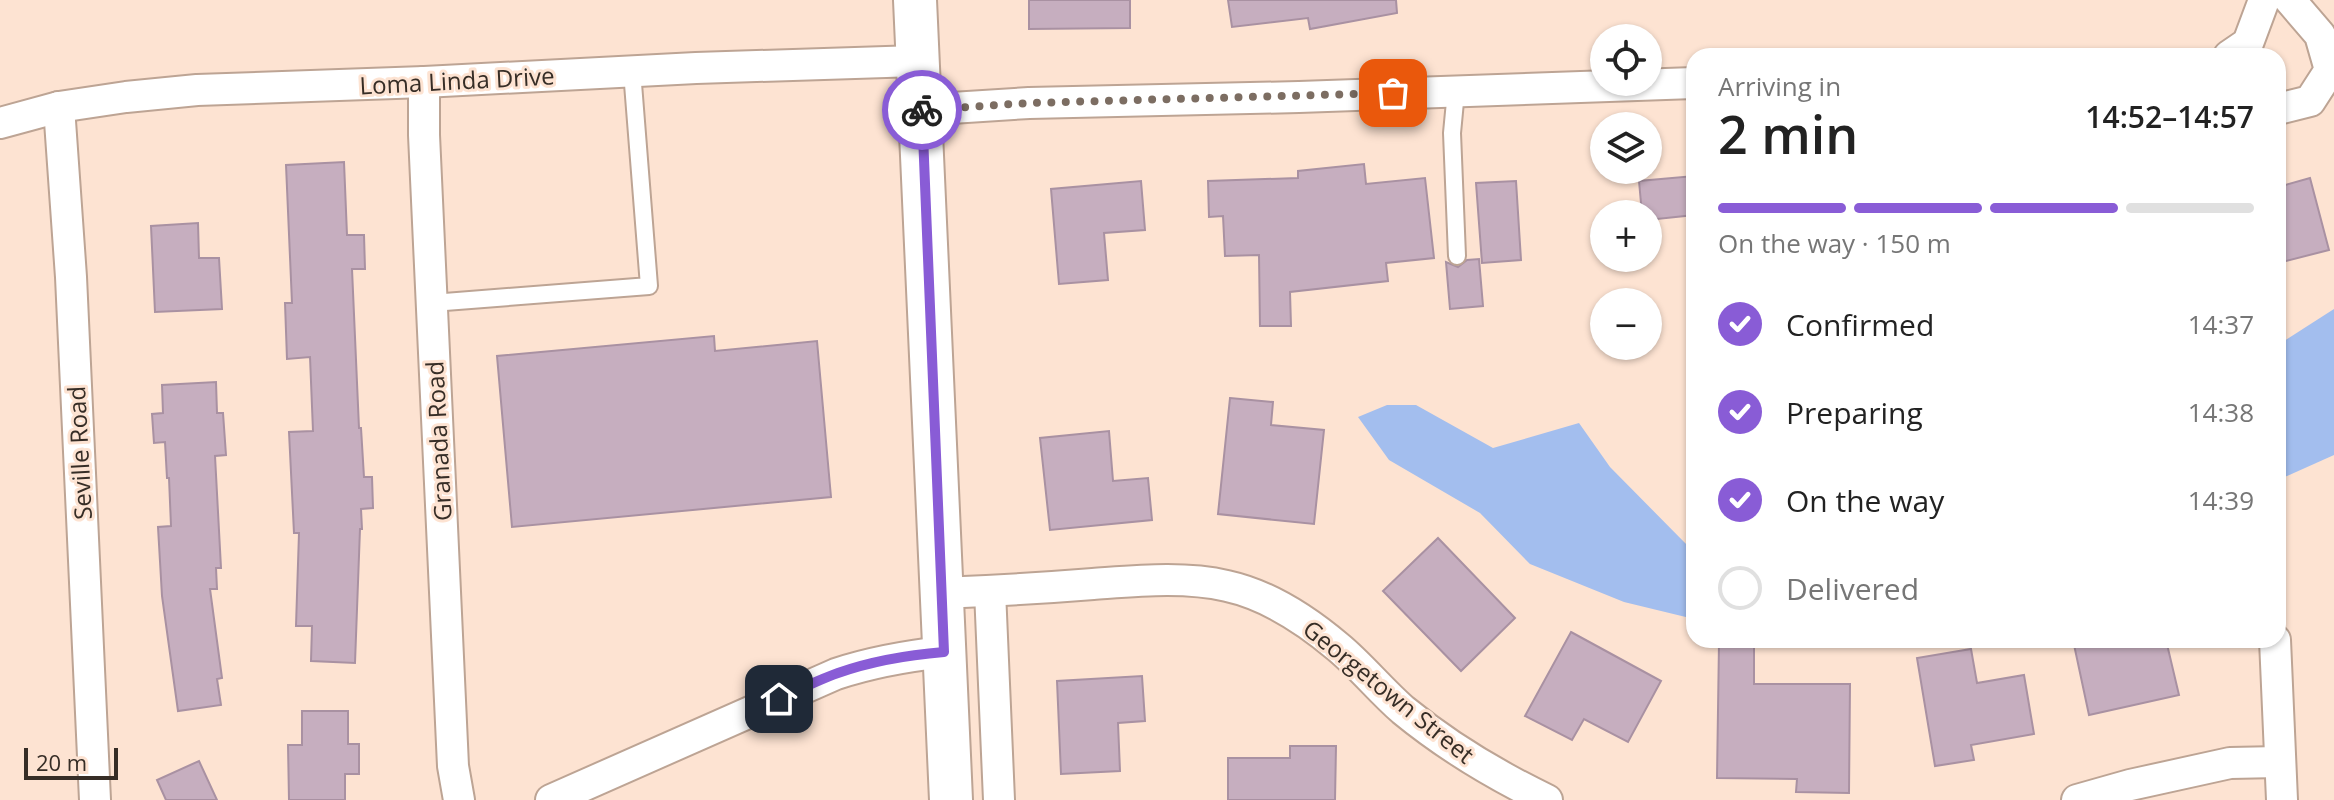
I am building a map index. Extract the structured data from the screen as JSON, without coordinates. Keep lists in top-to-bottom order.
{
  "streets": {
    "street": [
      "Loma Linda Drive",
      "Granada Road",
      "Seville Road",
      "Georgetown Street"
    ]
  },
  "crossings": [
    ["Loma Linda Drive", "Granada Road"],
    ["Loma Linda Drive", "Seville Road"]
  ],
  "scale_bar": "20 m",
  "page": {
    "map_buttons": ["+", "−"],
    "heading": ["2 min", "Arriving in", "14:52–14:57"],
    "bar": "On the way · 150 m",
    "list": [
      ["Confirmed", "14:37"],
      ["Preparing", "14:38"],
      ["On the way", "14:39"],
      "Delivered"
    ],
    "scale": "20 m"
  }
}
